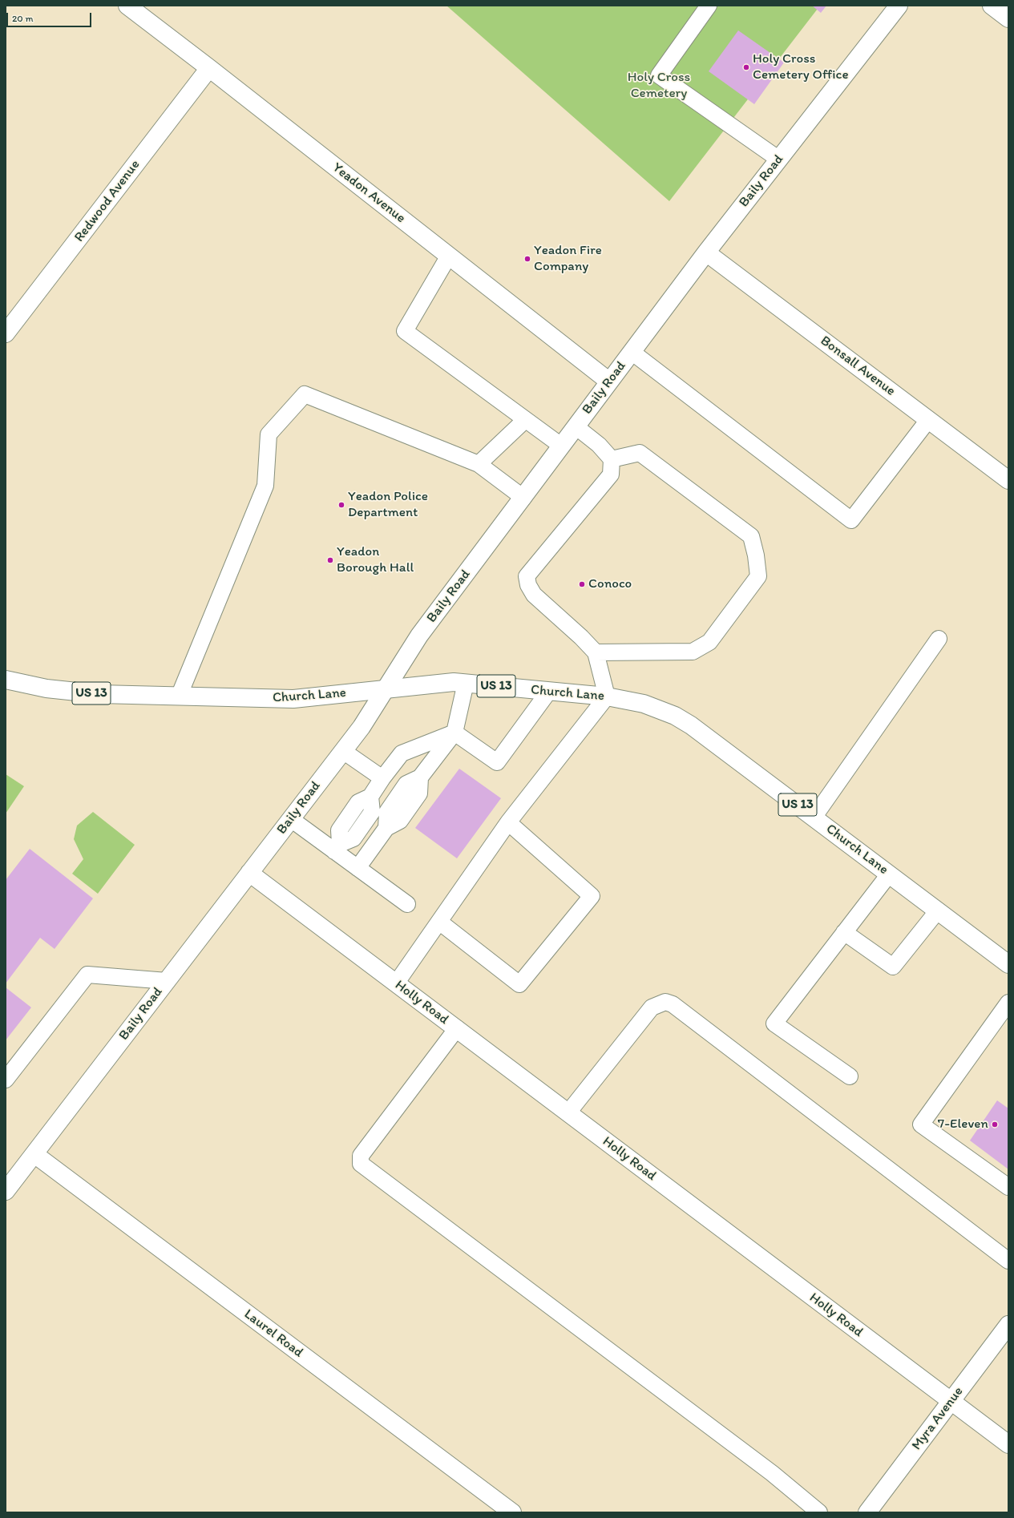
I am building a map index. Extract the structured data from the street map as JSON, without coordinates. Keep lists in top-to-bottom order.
{
  "streets": {
    "street": [
      "Baily Road",
      "Yeadon Avenue",
      "Redwood Avenue",
      "Bonsall Avenue",
      "US 13",
      "Church Lane",
      "Holly Road",
      "Laurel Road",
      "Myra Avenue"
    ]
  },
  "crossings": [
    ["Baily Road", "Yeadon Avenue"],
    ["Baily Road", "Bonsall Avenue"],
    ["Baily Road", "Church Lane"],
    ["Baily Road", "Holly Road"],
    ["Baily Road", "Laurel Road"],
    ["Yeadon Avenue", "Redwood Avenue"],
    ["Holly Road", "Myra Avenue"]
  ],
  "parks": ["Holy Cross Cemetery"],
  "places": [
    "Holy Cross Cemetery Office",
    "Yeadon Fire Company",
    "Yeadon Police Department",
    "Yeadon Borough Hall",
    "Conoco",
    "7-Eleven"
  ],
  "scale_bar": "20 m"
}
